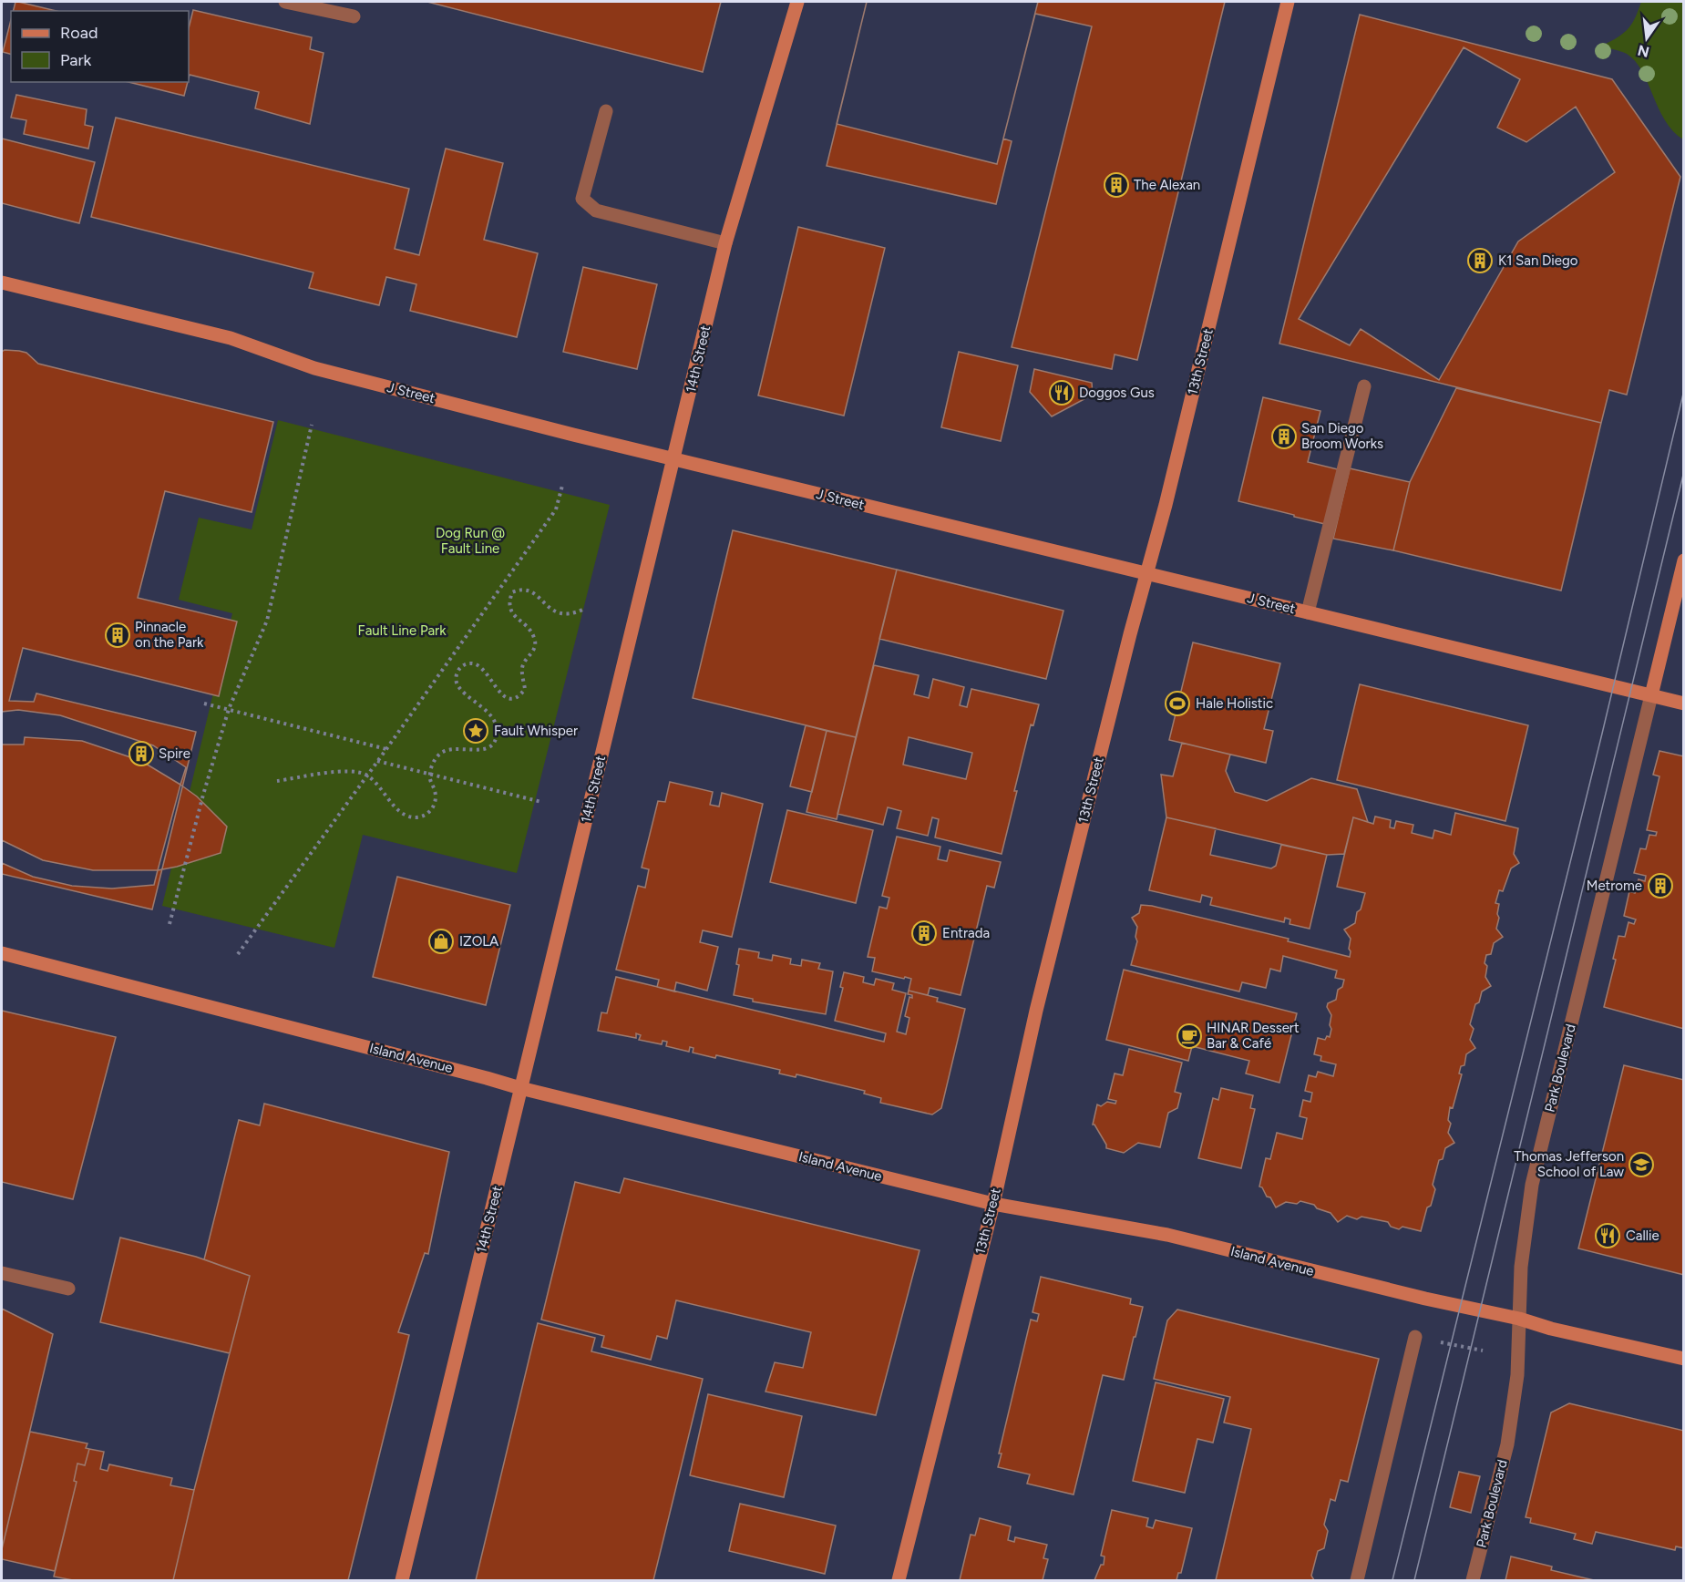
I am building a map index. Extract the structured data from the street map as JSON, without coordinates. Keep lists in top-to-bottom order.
{
  "streets": {
    "main road": [
      "14th Street",
      "13th Street",
      "J Street",
      "Island Avenue",
      "Park Boulevard"
    ]
  },
  "crossings": [
    ["14th Street", "J Street"],
    ["14th Street", "Island Avenue"],
    ["13th Street", "J Street"],
    ["13th Street", "Island Avenue"],
    ["J Street", "Park Boulevard"],
    ["Island Avenue", "Park Boulevard"]
  ],
  "parks": ["Dog Run @ Fault Line", "Fault Line Park"],
  "places": {
    "building": [
      "The Alexan",
      "K1 San Diego",
      "San Diego Broom Works",
      "Pinnacle on the Park",
      "Spire",
      "Metrome",
      "Entrada"
    ],
    "restaurant": ["Doggos Gus", "Callie"],
    "sports": ["Hale Holistic"],
    "place": ["Fault Whisper"],
    "shop": ["IZOLA"],
    "cafe": ["HINAR Dessert Bar & Café"],
    "school or university": ["Thomas Jefferson School of Law"]
  },
  "legend": ["Road", "Park"],
  "north": "bottom"
}
